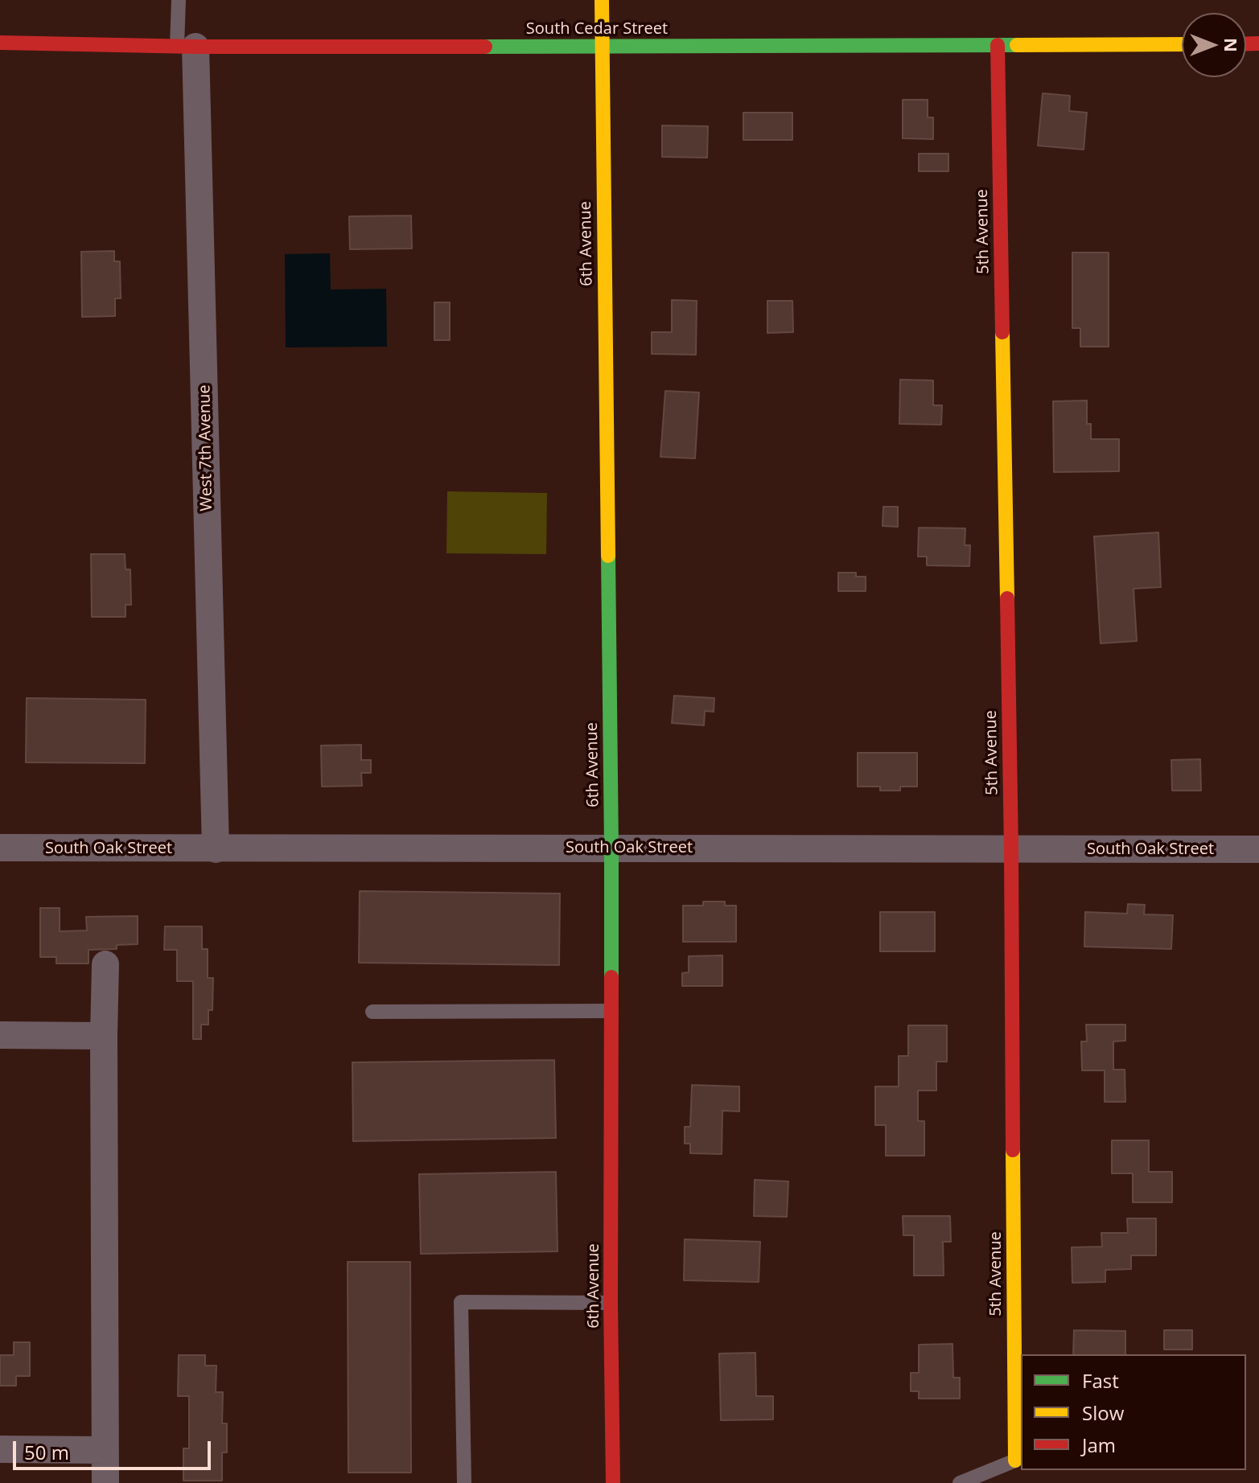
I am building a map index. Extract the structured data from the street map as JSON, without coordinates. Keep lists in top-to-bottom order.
{
  "streets": {
    "street": [
      "South Cedar Street",
      "5th Avenue",
      "6th Avenue",
      "West 7th Avenue",
      "South Oak Street"
    ]
  },
  "crossings": [
    ["South Cedar Street", "5th Avenue"],
    ["South Cedar Street", "6th Avenue"],
    ["South Cedar Street", "West 7th Avenue"],
    ["5th Avenue", "South Oak Street"],
    ["6th Avenue", "South Oak Street"],
    ["West 7th Avenue", "South Oak Street"]
  ],
  "legend": ["Fast", "Slow", "Jam"],
  "scale_bar": "50 m",
  "north": "right"
}
